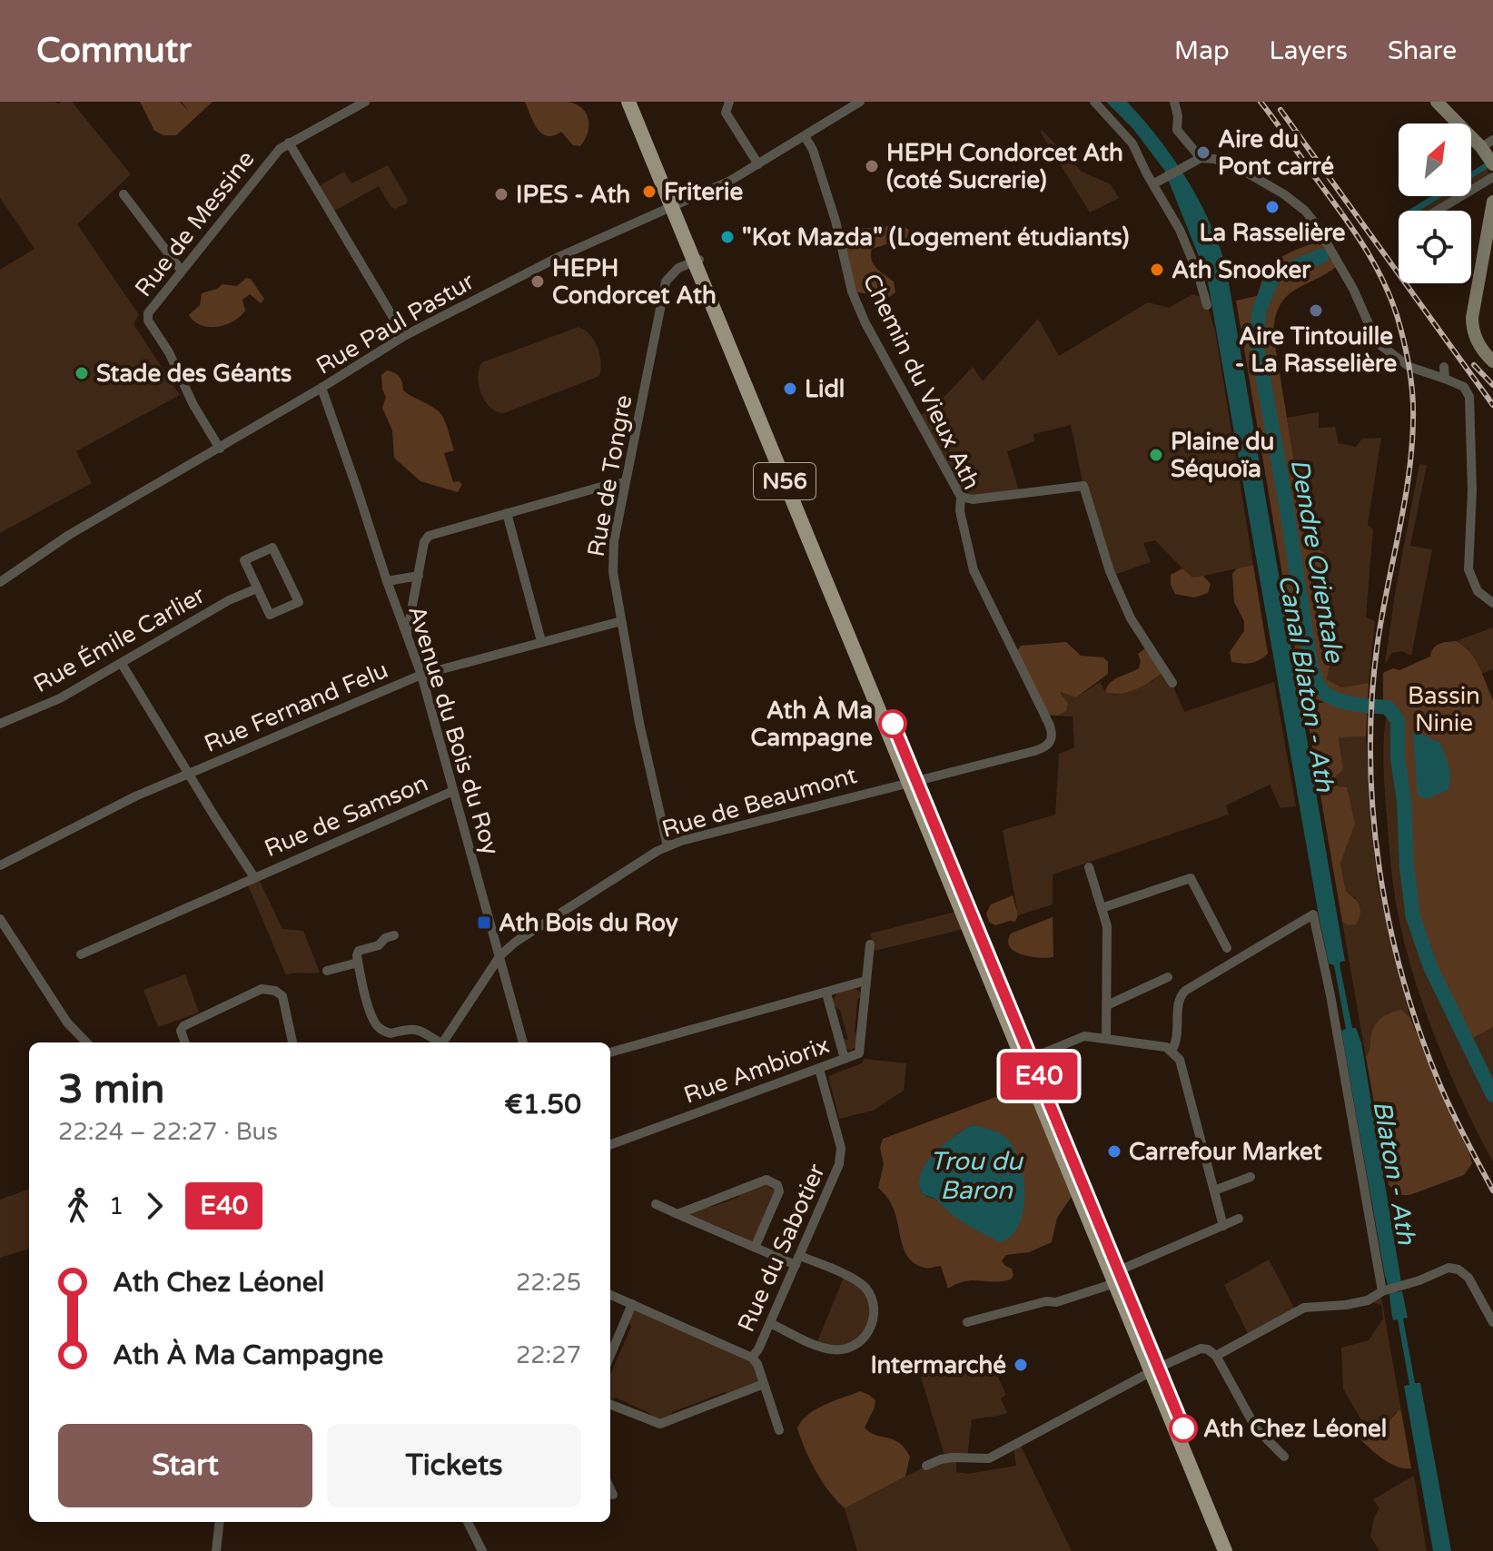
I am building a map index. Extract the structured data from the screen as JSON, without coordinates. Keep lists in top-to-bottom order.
{
  "streets": {
    "main road": ["N56"],
    "street": [
      "Rue de Messine",
      "Rue Paul Pastur",
      "Chemin du Vieux Ath",
      "Rue de Tongre",
      "Rue Émile Carlier",
      "Rue Fernand Felu",
      "Avenue du Bois du Roy",
      "Rue de Beaumont",
      "Rue de Samson",
      "Rue Ambiorix",
      "Rue du Sabotier"
    ]
  },
  "crossings": [
    ["Rue de Messine", "Rue Paul Pastur"],
    ["Rue Paul Pastur", "Chemin du Vieux Ath"],
    ["Rue Paul Pastur", "N56"],
    ["Rue Paul Pastur", "Avenue du Bois du Roy"],
    ["Chemin du Vieux Ath", "N56"],
    ["Chemin du Vieux Ath", "Rue de Beaumont"],
    ["Rue de Tongre", "N56"],
    ["Rue de Tongre", "Rue Fernand Felu"],
    ["Rue de Tongre", "Rue de Beaumont"],
    ["N56", "Rue de Beaumont"],
    ["Rue Fernand Felu", "Avenue du Bois du Roy"],
    ["Avenue du Bois du Roy", "Rue de Beaumont"],
    ["Avenue du Bois du Roy", "Rue de Samson"],
    ["Rue Ambiorix", "Rue du Sabotier"]
  ],
  "water": [
    "Dendre Orientale",
    "Canal Blaton - Ath",
    "Trou du Baron",
    "Blaton - Ath"
  ],
  "parks": ["Bassin Ninie"],
  "places": {
    "other": [
      "Aire du Pont carré",
      "HEPH Condorcet Ath (coté Sucrerie)",
      "Friterie",
      "IPES - Ath",
      "La Rasselière",
      "\"Kot Mazda\" (Logement étudiants)",
      "Ath Snooker",
      "HEPH Condorcet Ath",
      "Aire Tintouille - La Rasselière",
      "Stade des Géants",
      "Lidl",
      "Plaine du Séquoïa",
      "Ath À Ma Campagne",
      "Carrefour Market",
      "Intermarché",
      "Ath Chez Léonel"
    ],
    "transit": ["Ath Bois du Roy"]
  },
  "lines": ["bus line E40"],
  "north": "top right",
  "page": {
    "header": "Commutr",
    "nav": ["Map", "Layers", "Share"],
    "on_map": "E40",
    "heading": ["3 min", "22:24 – 22:27 · Bus", "€1.50"],
    "legs": ["1", "E40"],
    "list": [
      {
        "name": "Ath Chez Léonel",
        "value": "22:25"
      },
      {
        "name": "Ath À Ma Campagne",
        "value": "22:27"
      }
    ],
    "buttons": ["Start", "Tickets"]
  }
}
